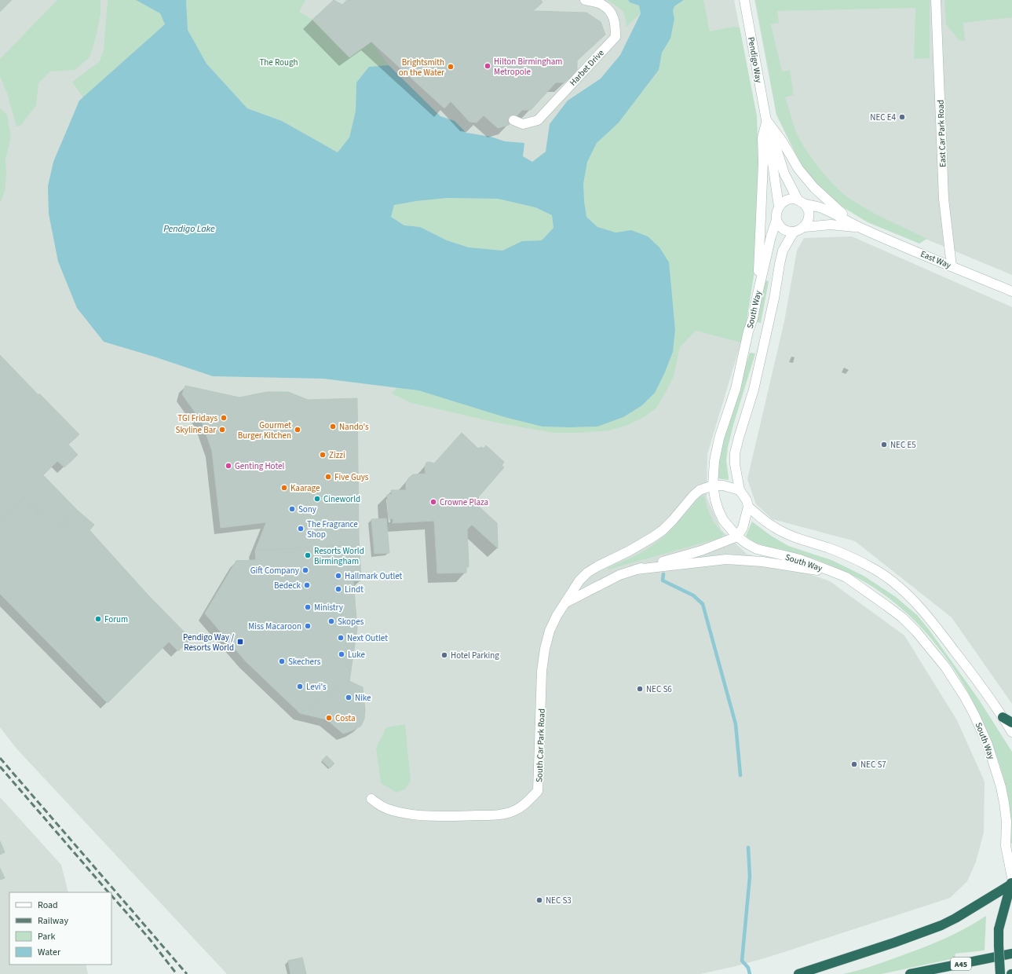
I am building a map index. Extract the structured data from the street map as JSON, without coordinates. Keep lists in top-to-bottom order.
{
  "streets": {
    "highway": ["A45"],
    "street": [
      "Pendigo Way",
      "Harbet Drive",
      "East Car Park Road",
      "East Way",
      "South Way",
      "South Car Park Road"
    ]
  },
  "crossings": [
    ["Pendigo Way", "East Way"],
    ["Pendigo Way", "South Way"],
    ["East Car Park Road", "East Way"],
    ["East Way", "South Way"],
    ["South Way", "South Car Park Road"]
  ],
  "water": ["Pendigo Lake"],
  "parks": ["The Rough"],
  "places": {
    "other": [
      "Hilton Birmingham Metropole",
      "Brightsmith on the Water",
      "NEC E4",
      "TGI Fridays",
      "Nando's",
      "Skyline Bar",
      "Gourmet Burger Kitchen",
      "NEC E5",
      "Zizzi",
      "Genting Hotel",
      "Five Guys",
      "Kaarage",
      "Cineworld",
      "Crowne Plaza",
      "Sony",
      "The Fragrance Shop",
      "Resorts World Birmingham",
      "Gift Company",
      "Hallmark Outlet",
      "Bedeck",
      "Lindt",
      "Ministry",
      "Forum",
      "Skopes",
      "Miss Macaroon",
      "Next Outlet",
      "Luke",
      "Hotel Parking",
      "Skechers",
      "Levi's",
      "NEC S6",
      "Nike",
      "Costa",
      "NEC S7",
      "NEC S3"
    ],
    "transit": ["Pendigo Way / Resorts World"]
  },
  "legend": [
    "Road",
    "Railway",
    "Park",
    "Water"
  ]
}
